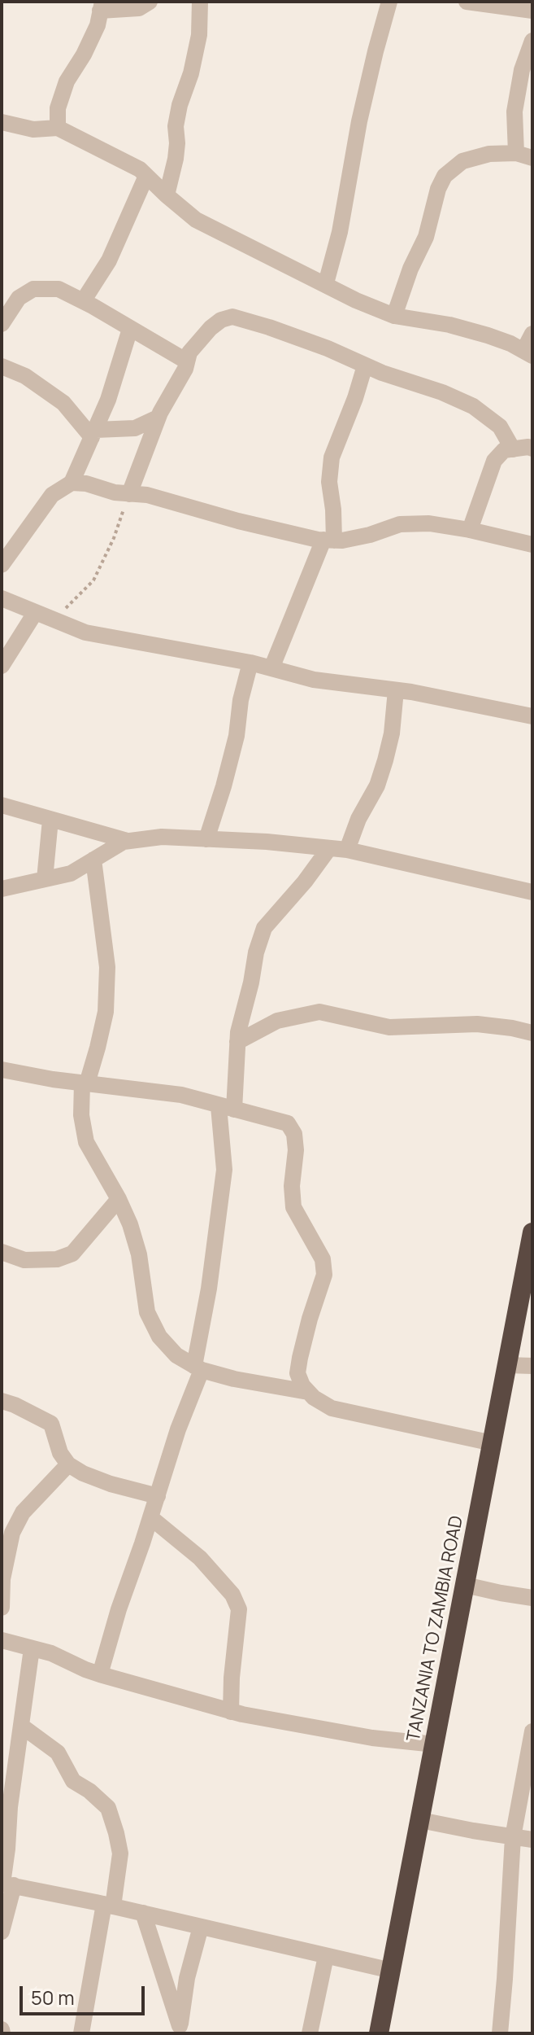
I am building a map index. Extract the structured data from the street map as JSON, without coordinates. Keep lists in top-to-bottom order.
{
  "streets": {
    "highway": ["TANZANIA TO ZAMBIA ROAD"]
  },
  "scale_bar": "50 m"
}
